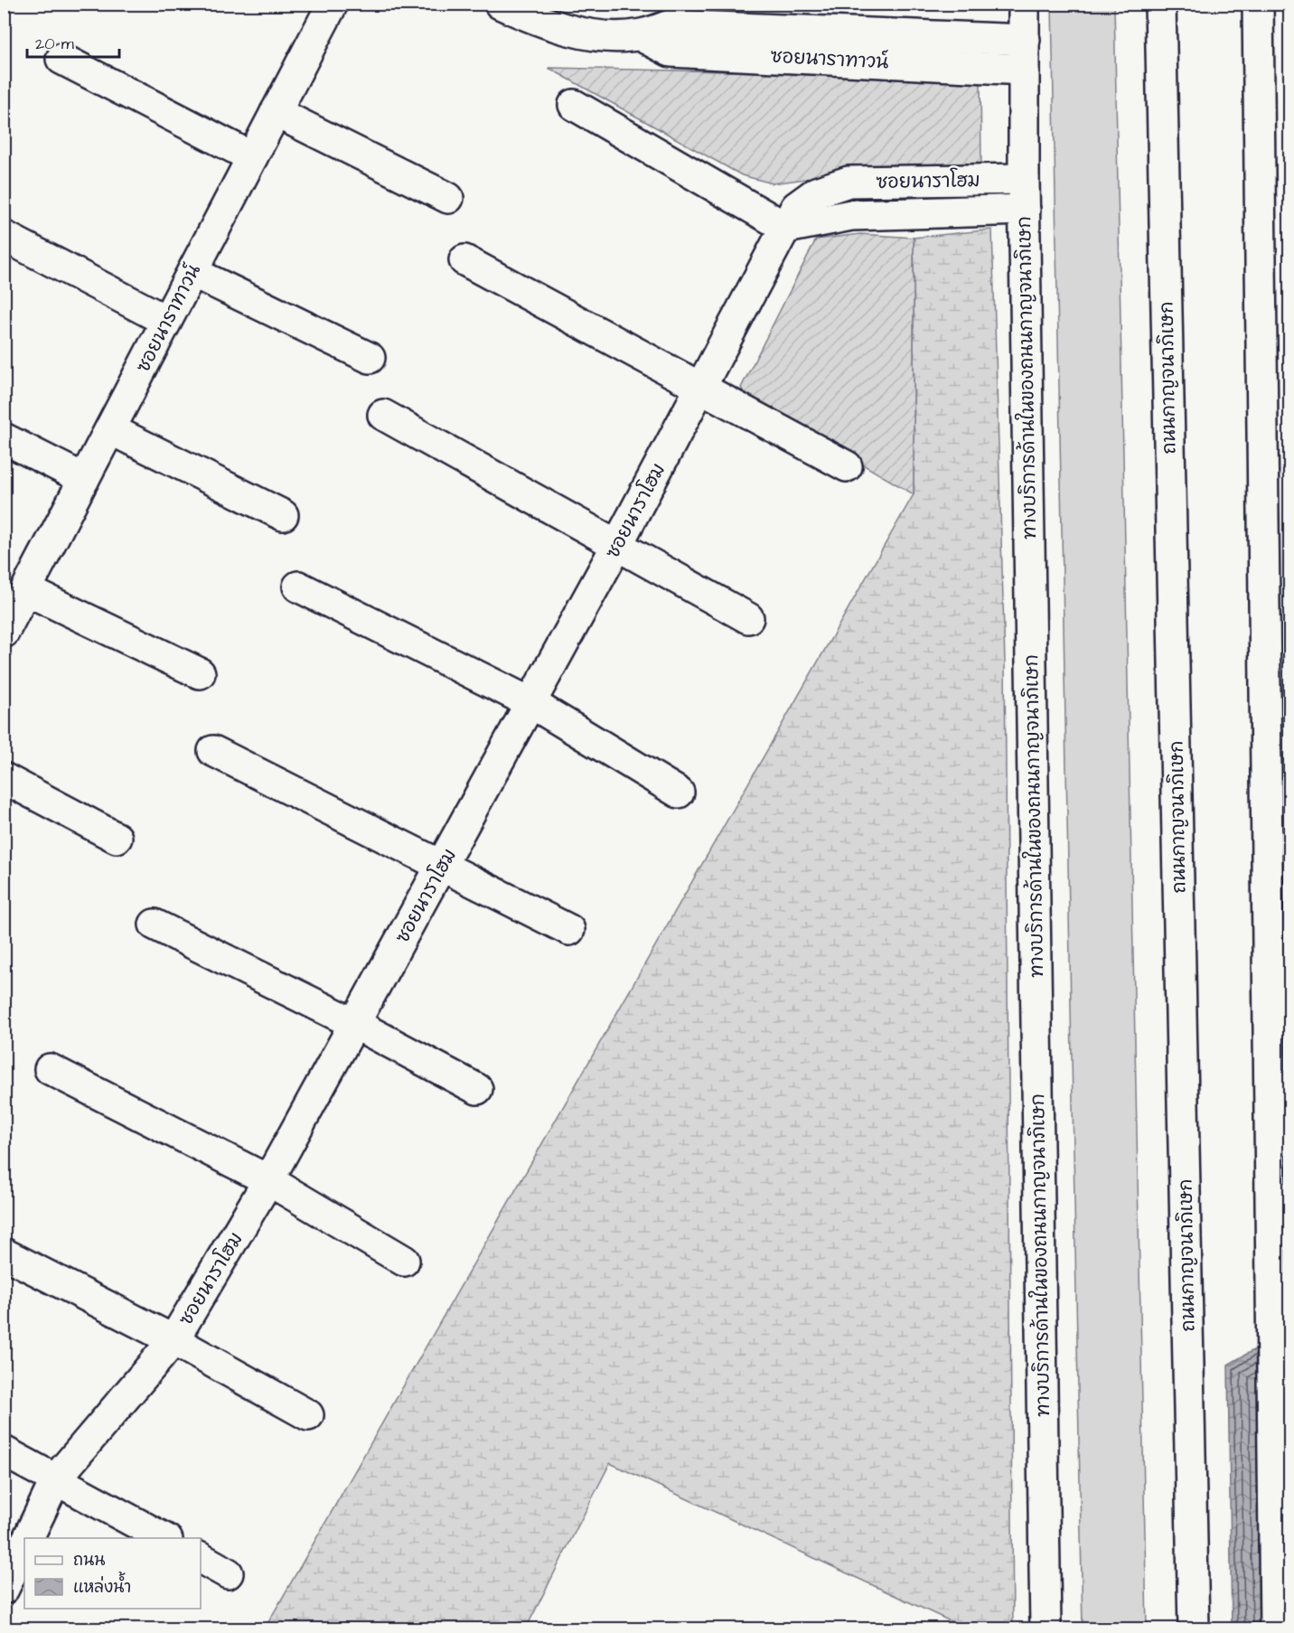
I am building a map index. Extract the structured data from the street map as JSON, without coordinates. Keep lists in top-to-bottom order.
{
  "streets": {
    "main road": [
      "ซอยนาราทาวน์",
      "ซอยนาราโฮม",
      "ทางบริการด้านในของถนนกาญจนาภิเษก",
      "ถนนกาญจนาภิเษก"
    ]
  },
  "crossings": [
    ["ซอยนาราทาวน์", "ทางบริการด้านในของถนนกาญจนาภิเษก"],
    ["ซอยนาราโฮม", "ทางบริการด้านในของถนนกาญจนาภิเษก"]
  ],
  "legend": ["ถนน", "แหล่งน้ำ"],
  "scale_bar": "20 m"
}
